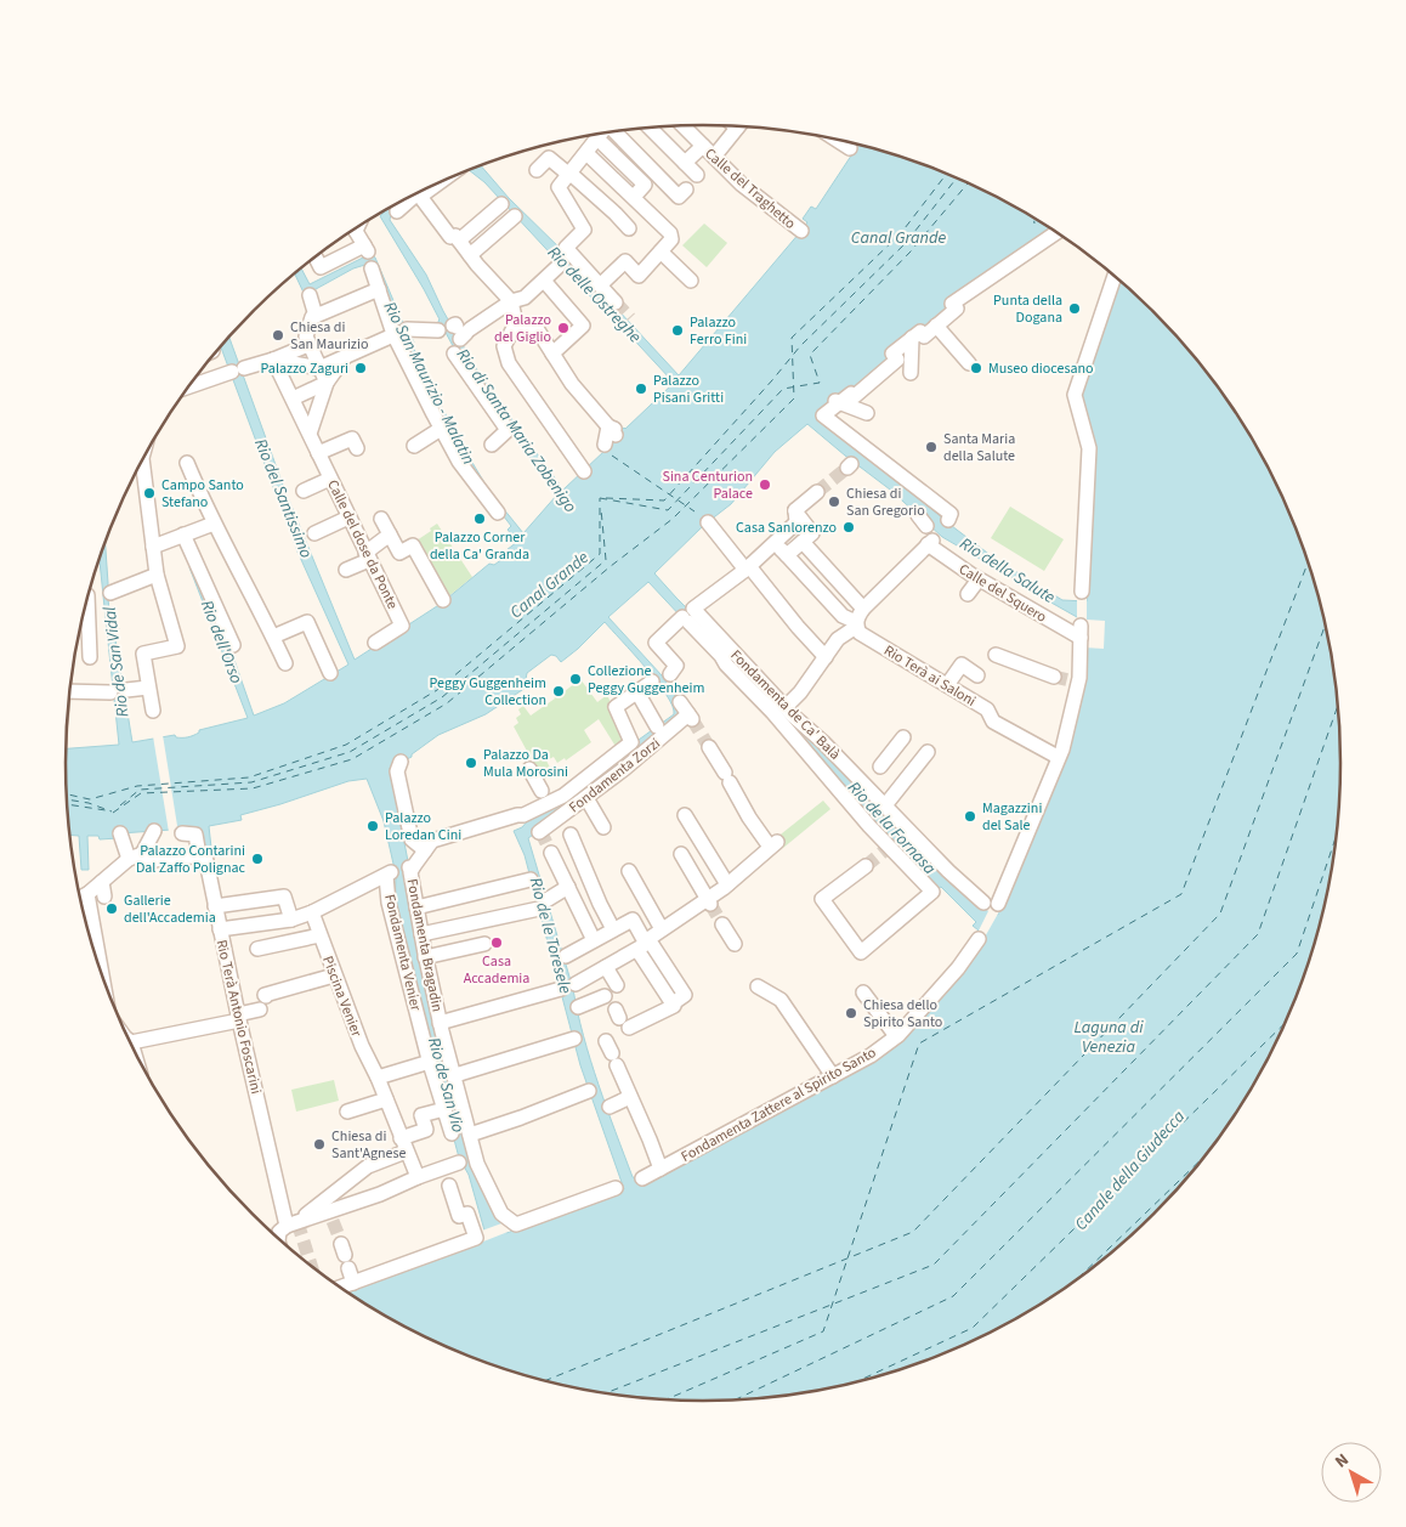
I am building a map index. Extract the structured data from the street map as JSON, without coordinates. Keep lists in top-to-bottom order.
{
  "streets": {
    "street": [
      "Calle del Traghetto",
      "Calle del dose da Ponte",
      "Calle del Squero",
      "Rio Terà ai Saloni",
      "Fondamenta de Ca' Balà",
      "Fondamenta Zorzi",
      "Fondamenta Bragadin",
      "Fondamenta Venier",
      "Piscina Venier",
      "Rio Terà Antonio Foscarini",
      "Fondamenta Zattere al Spirito Santo"
    ]
  },
  "crossings": [
    ["Calle del Squero", "Rio Terà ai Saloni"],
    ["Calle del Squero", "Fondamenta de Ca' Balà"],
    ["Rio Terà ai Saloni", "Fondamenta de Ca' Balà"],
    ["Fondamenta Venier", "Piscina Venier"]
  ],
  "water": [
    "Canal Grande",
    "Rio delle Ostreghe",
    "Rio San Maurizio - Malatin",
    "Rio di Santa Maria Zobenigo",
    "Rio del Santissimo",
    "Rio della Salute",
    "Rio dell'Orso",
    "Rio de San Vidal",
    "Rio de la Fornasa",
    "Rio de le Toresele",
    "Laguna di Venezia",
    "Rio de San Vio",
    "Canale della Giudecca"
  ],
  "places": [
    "Punta della Dogana",
    "Palazzo del Giglio",
    "Palazzo Ferro Fini",
    "Chiesa di San Maurizio",
    "Palazzo Zaguri",
    "Museo diocesano",
    "Palazzo Pisani Gritti",
    "Santa Maria della Salute",
    "Sina Centurion Palace",
    "Campo Santo Stefano",
    "Chiesa di San Gregorio",
    "Palazzo Corner della Ca' Granda",
    "Casa Sanlorenzo",
    "Collezione Peggy Guggenheim",
    "Peggy Guggenheim Collection",
    "Palazzo Da Mula Morosini",
    "Magazzini del Sale",
    "Palazzo Loredan Cini",
    "Palazzo Contarini Dal Zaffo Polignac",
    "Gallerie dell'Accademia",
    "Casa Accademia",
    "Chiesa dello Spirito Santo",
    "Chiesa di Sant'Agnese"
  ],
  "north": "top left"
}
